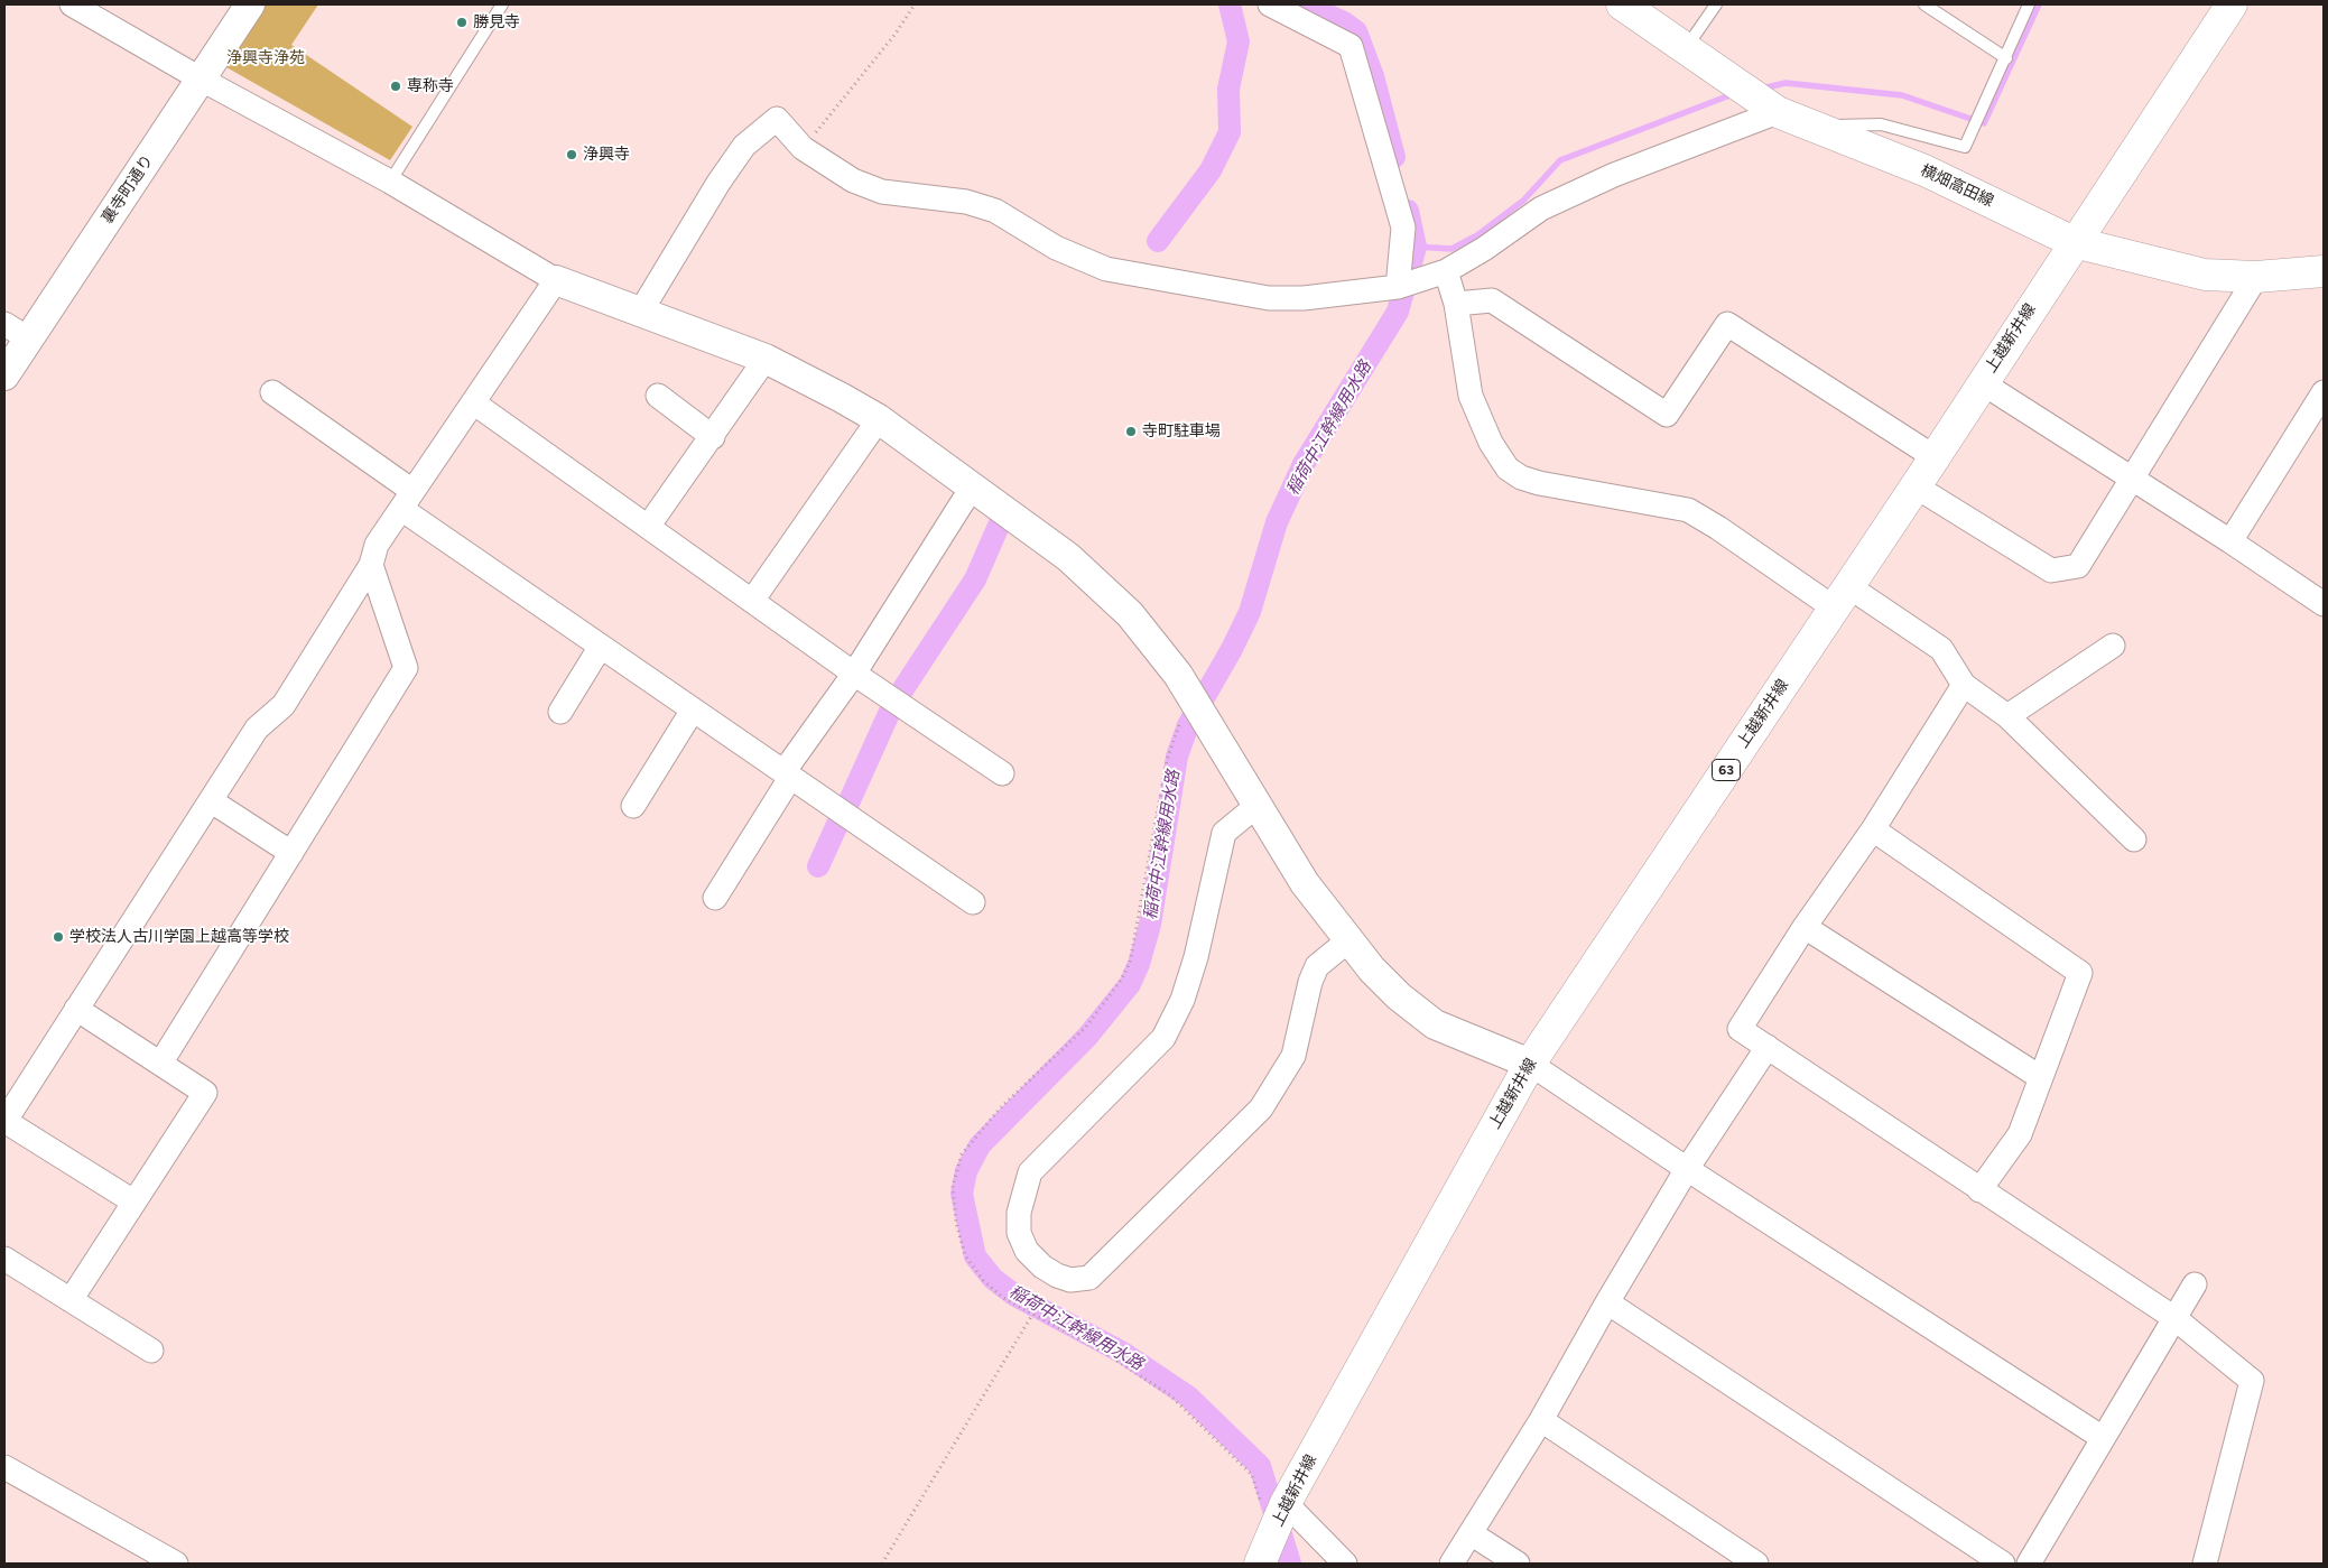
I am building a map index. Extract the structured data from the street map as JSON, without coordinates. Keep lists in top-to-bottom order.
{
  "streets": {
    "main road": ["横畑高田線", "上越新井線", "63"],
    "street": ["裏寺町通り"]
  },
  "crossings": [
    ["横畑高田線", "上越新井線"]
  ],
  "water": ["稲荷中江幹線用水路"],
  "parks": ["浄興寺浄苑"],
  "places": [
    "勝見寺",
    "専称寺",
    "浄興寺",
    "寺町駐車場",
    "学校法人古川学園上越高等学校"
  ]
}
